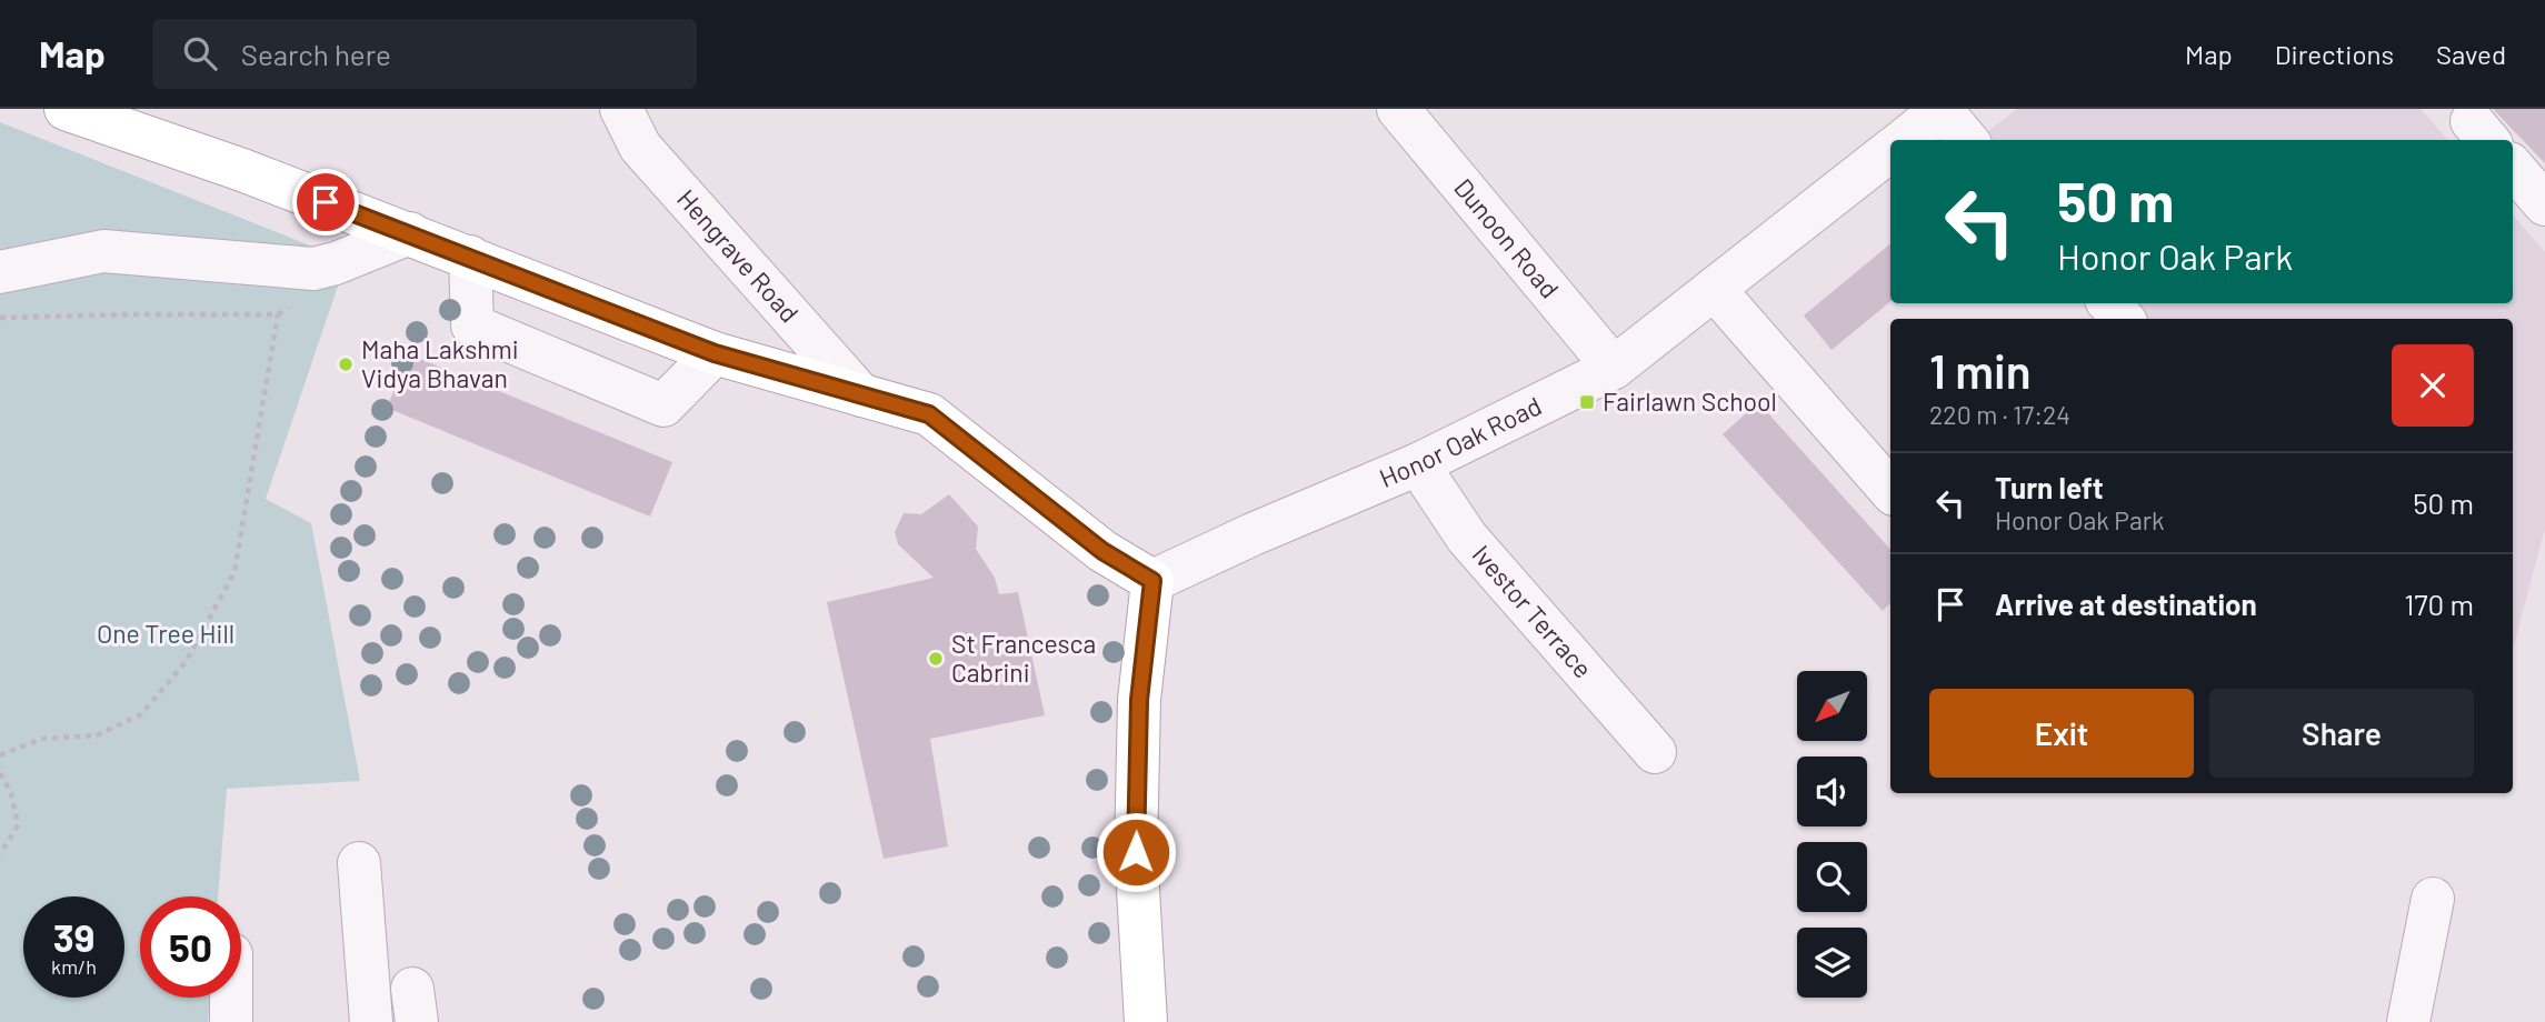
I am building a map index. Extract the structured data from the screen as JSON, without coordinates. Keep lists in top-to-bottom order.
{
  "streets": {
    "street": [
      "Dunoon Road",
      "Hengrave Road",
      "Honor Oak Road",
      "Ivestor Terrace"
    ]
  },
  "crossings": [
    ["Dunoon Road", "Honor Oak Road"],
    ["Honor Oak Road", "Ivestor Terrace"]
  ],
  "parks": ["One Tree Hill"],
  "places": {
    "other": ["Maha Lakshmi Vidya Bhavan", "St Francesca Cabrini"],
    "transit": ["Fairlawn School"]
  },
  "north": "bottom left",
  "page": {
    "header": "Map",
    "search": "Search here",
    "nav": ["Map", "Directions", "Saved"],
    "turn": ["50 m", "Honor Oak Park"],
    "heading": ["1 min", "220 m · 17:24"],
    "list": [
      {
        "name": "Turn left",
        "note": "Honor Oak Park",
        "value": "50 m"
      },
      {
        "name": "Arrive at destination",
        "value": "170 m"
      }
    ],
    "buttons": ["Exit", "Share"],
    "speed": "39 km/h",
    "limit": "50"
  }
}
